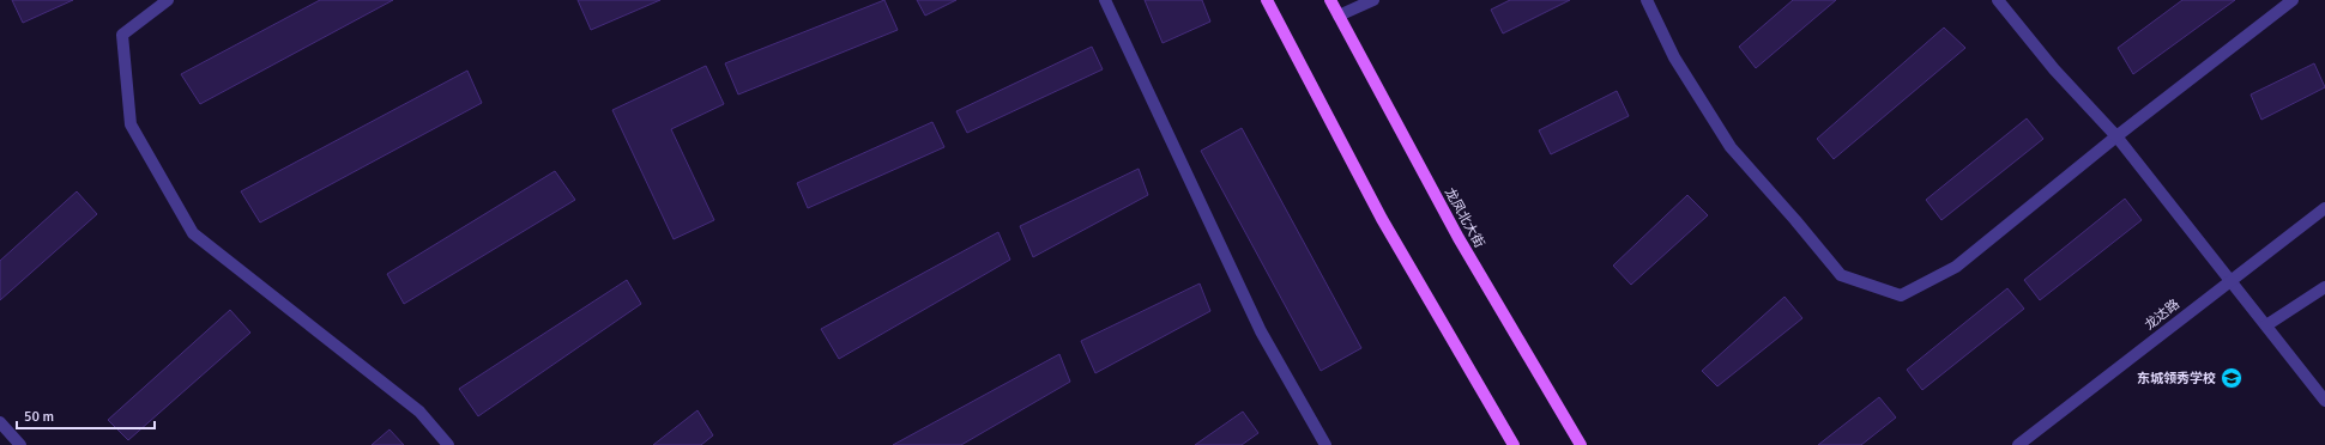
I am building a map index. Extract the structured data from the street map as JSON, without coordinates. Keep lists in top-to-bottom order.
{
  "streets": {
    "main road": ["龙凤北大街"],
    "street": ["龙达路"]
  },
  "places": {
    "school or university": ["东城领秀学校"]
  },
  "scale_bar": "50 m"
}
